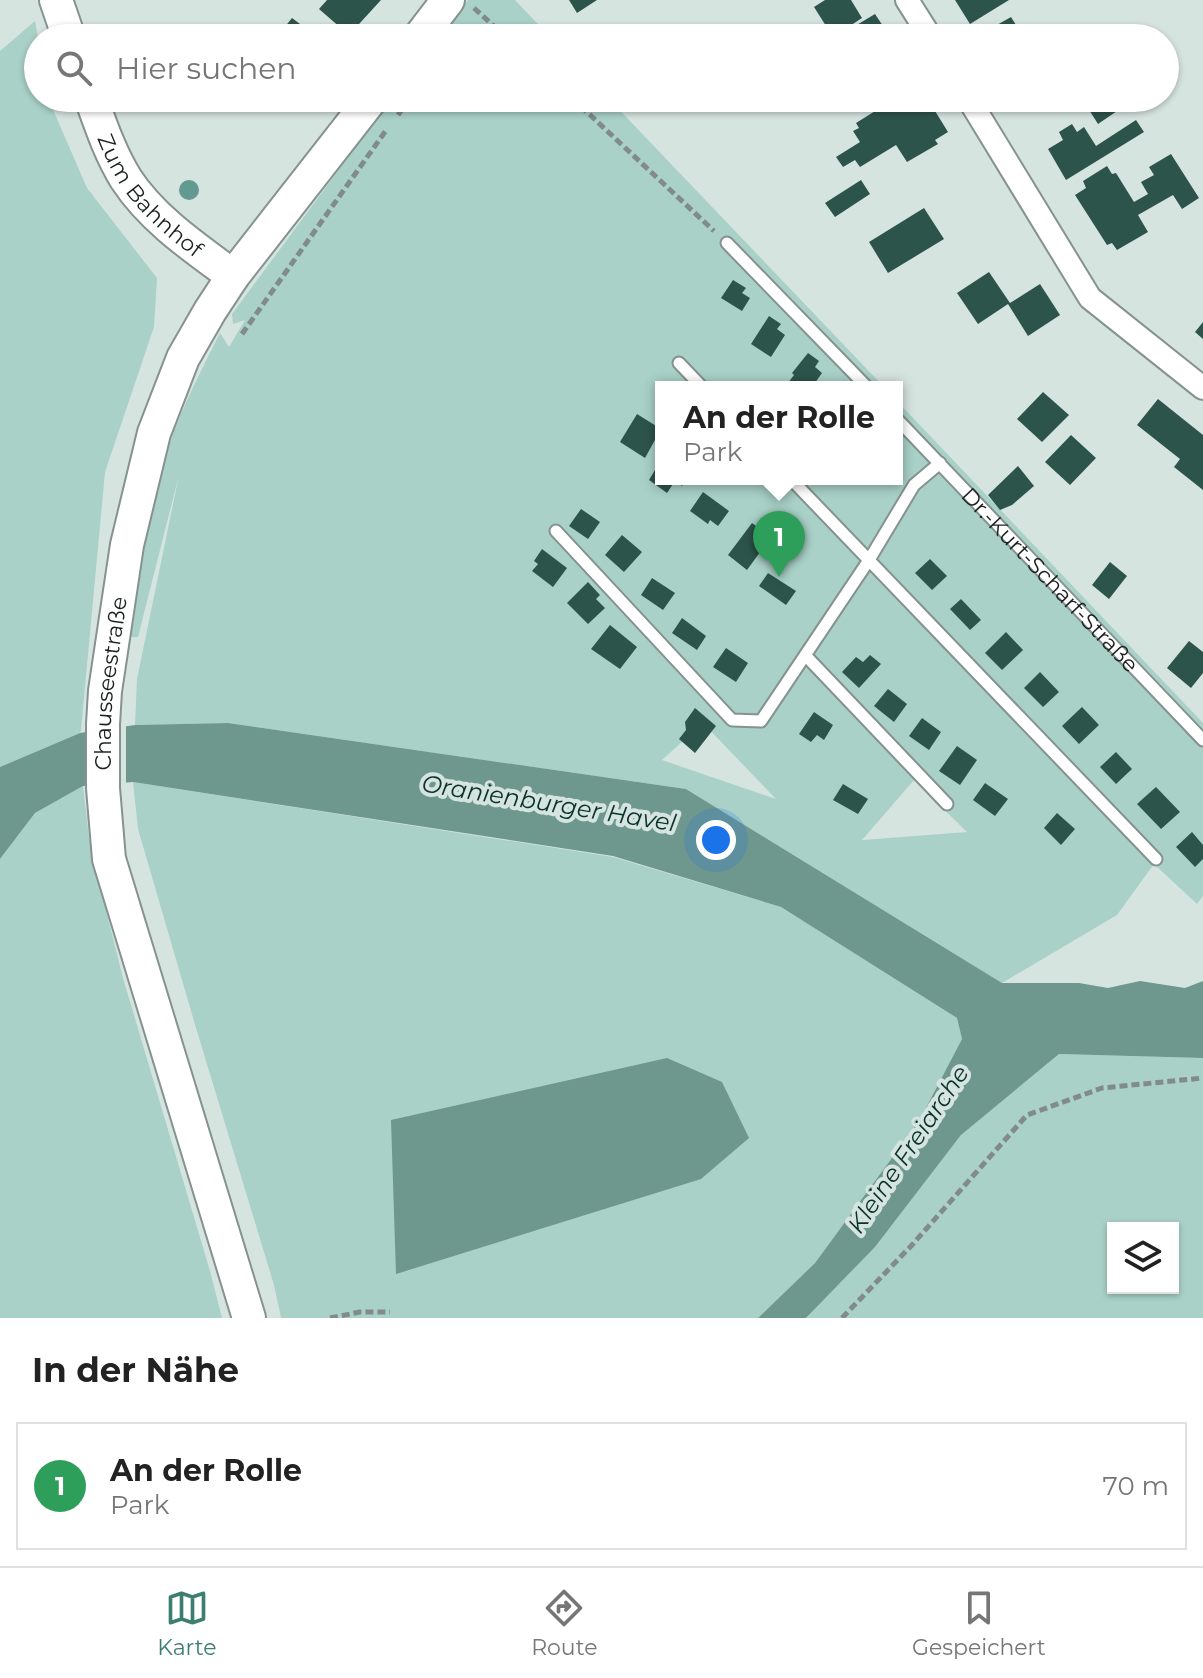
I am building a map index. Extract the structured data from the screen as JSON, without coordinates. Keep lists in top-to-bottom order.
{
  "streets": {
    "main road": ["Zum Bahnhof", "Chausseestraße"],
    "lane": ["Dr.-Kurt-Scharf-Straße"]
  },
  "crossings": [
    ["Zum Bahnhof", "Chausseestraße"]
  ],
  "water": ["Oranienburger Havel", "Kleine Freiarche"],
  "page": {
    "search": "Hier suchen",
    "popup": ["An der Rolle", "Park"],
    "pins": "1",
    "heading": "In der Nähe",
    "list": [
      {
        "mark": "1",
        "name": "An der Rolle",
        "note": "Park",
        "value": "70 m"
      }
    ],
    "nav": ["Karte", "Route", "Gespeichert"]
  }
}
